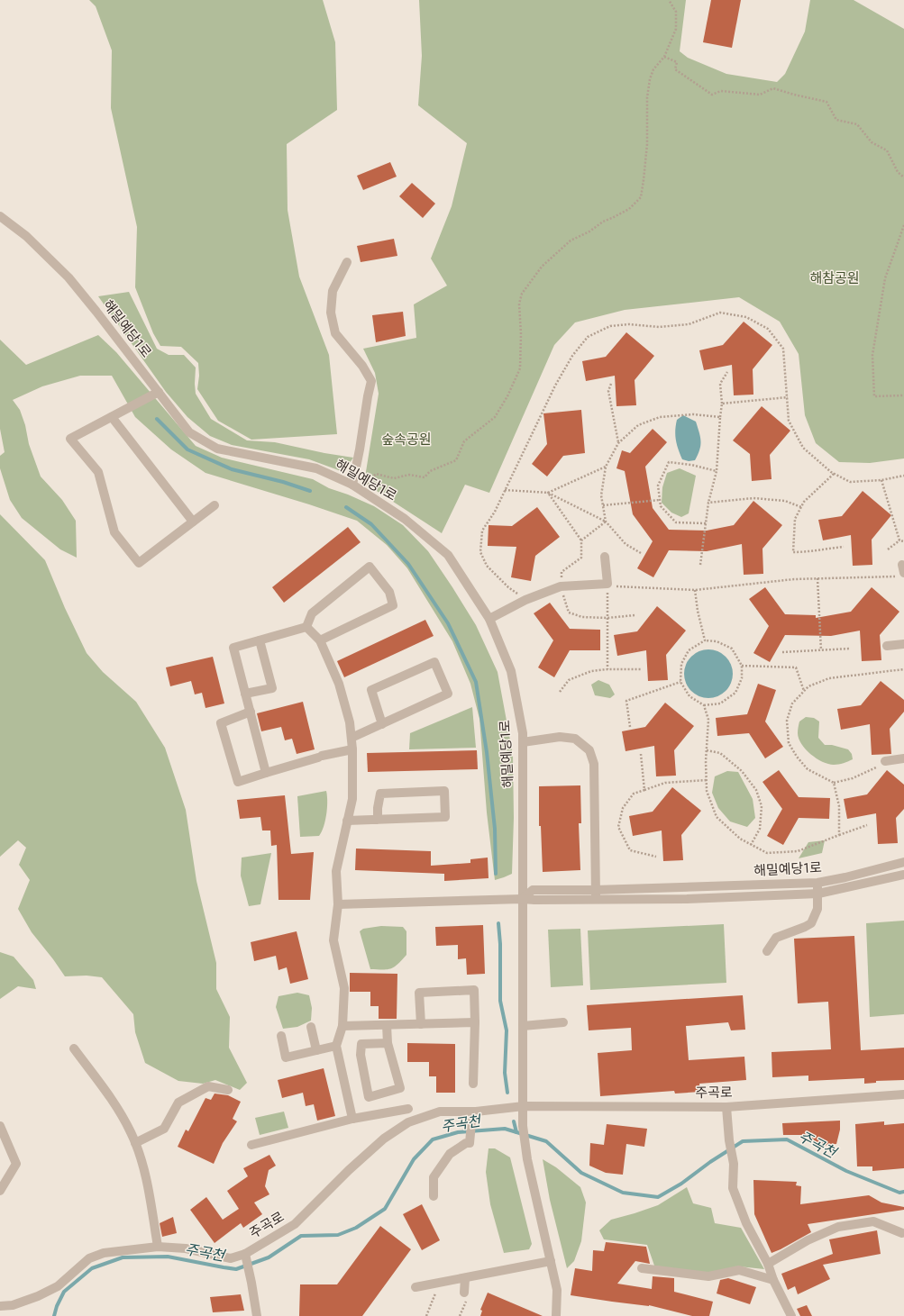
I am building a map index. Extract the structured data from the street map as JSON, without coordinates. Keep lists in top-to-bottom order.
{
  "streets": {
    "street": ["해밀예당1로", "주곡로"]
  },
  "water": ["주곡천"],
  "parks": ["해참공원", "숲속공원"]
}
